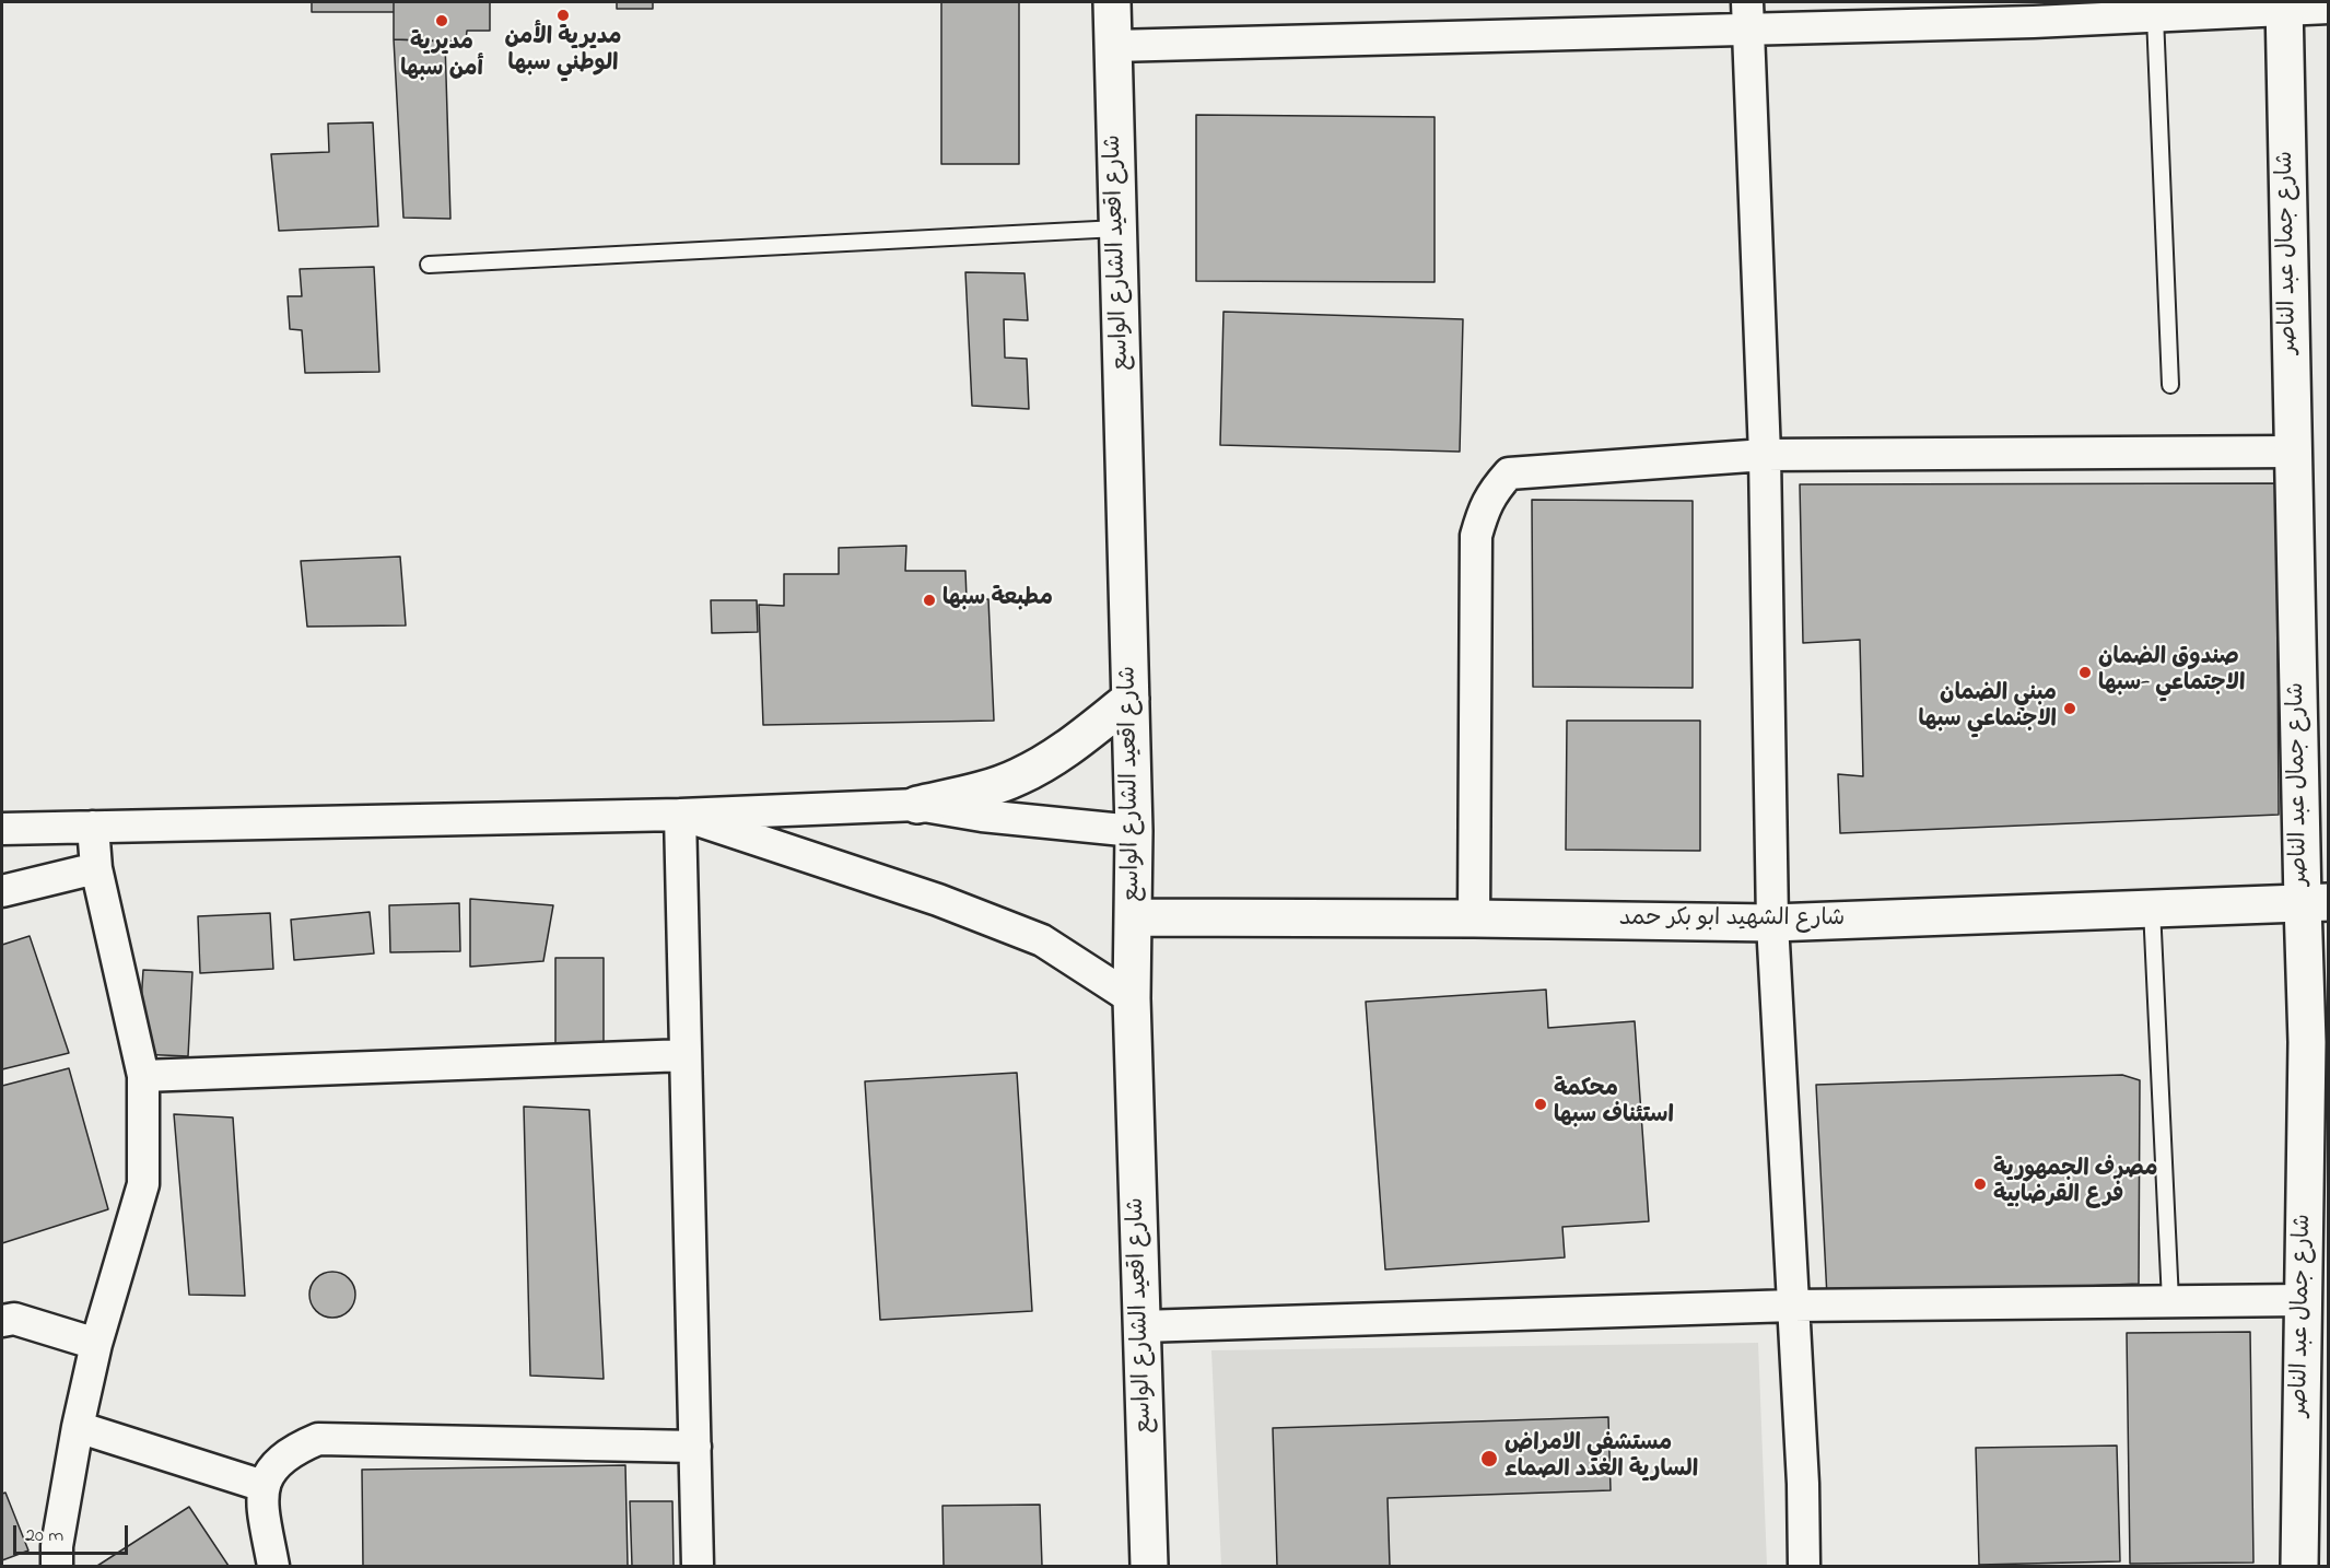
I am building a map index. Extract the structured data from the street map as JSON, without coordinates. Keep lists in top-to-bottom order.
{
  "streets": {
    "street": ["شارع اقعيد الشارع الواسع", "شارع جمال عبد الناصر", "شارع الشهيد ابو بكر حمد"]
  },
  "crossings": [
    ["شارع اقعيد الشارع الواسع", "شارع الشهيد ابو بكر حمد"],
    ["شارع جمال عبد الناصر", "شارع الشهيد ابو بكر حمد"]
  ],
  "places": [
    "مديرية الأمن الوطني سبها",
    "مديرية أمن سبها",
    "مطبعة سبها",
    "صندوق الضمان الاجتماعي -سبها",
    "مبني الضمان الاجنماعي سبها",
    "محكمة استئناف سبها",
    "مصرف الجمهورية فرع القرضابية",
    "مستشفي الامراض السارية الغدد الصماء"
  ],
  "scale_bar": "20 m"
}
